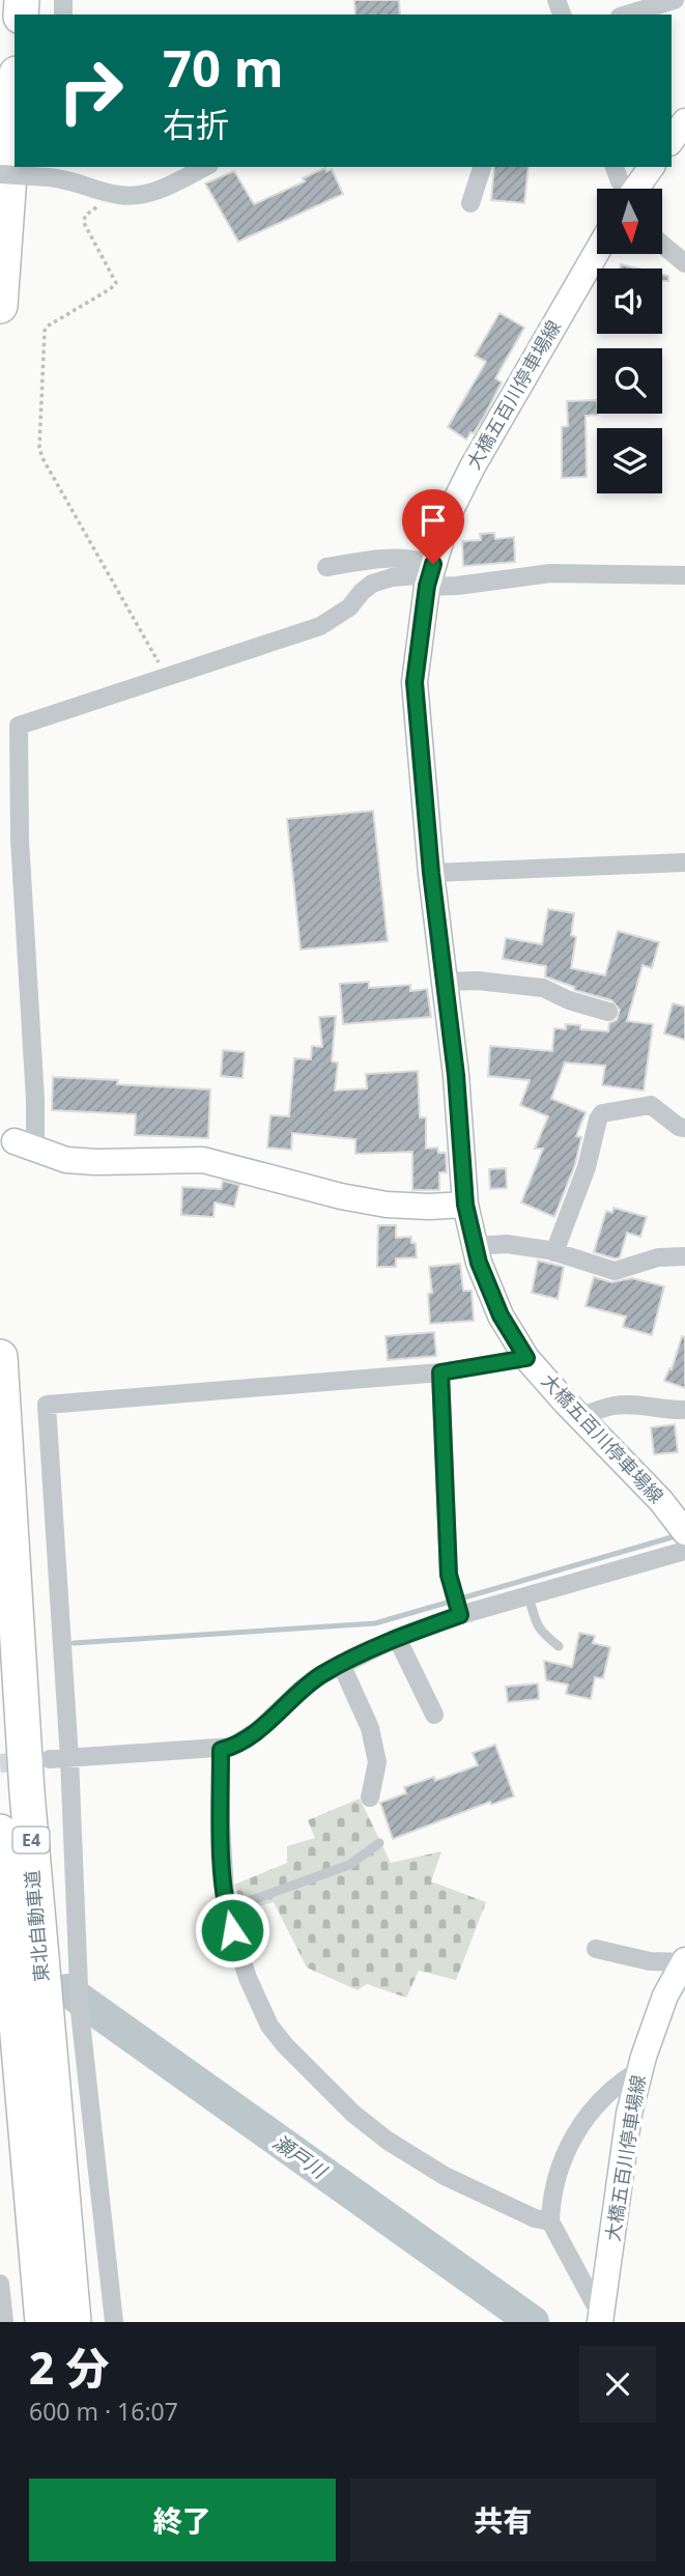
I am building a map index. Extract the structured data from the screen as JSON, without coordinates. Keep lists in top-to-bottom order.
{
  "streets": {
    "highway": ["E4", "東北自動車道"],
    "main road": ["大橋五百川停車場線"]
  },
  "water": ["瀬戸川"],
  "north": "bottom",
  "page": {
    "turn": ["70 m", "右折"],
    "heading": ["2 分", "600 m · 16:07"],
    "buttons": ["終了", "共有"]
  }
}
